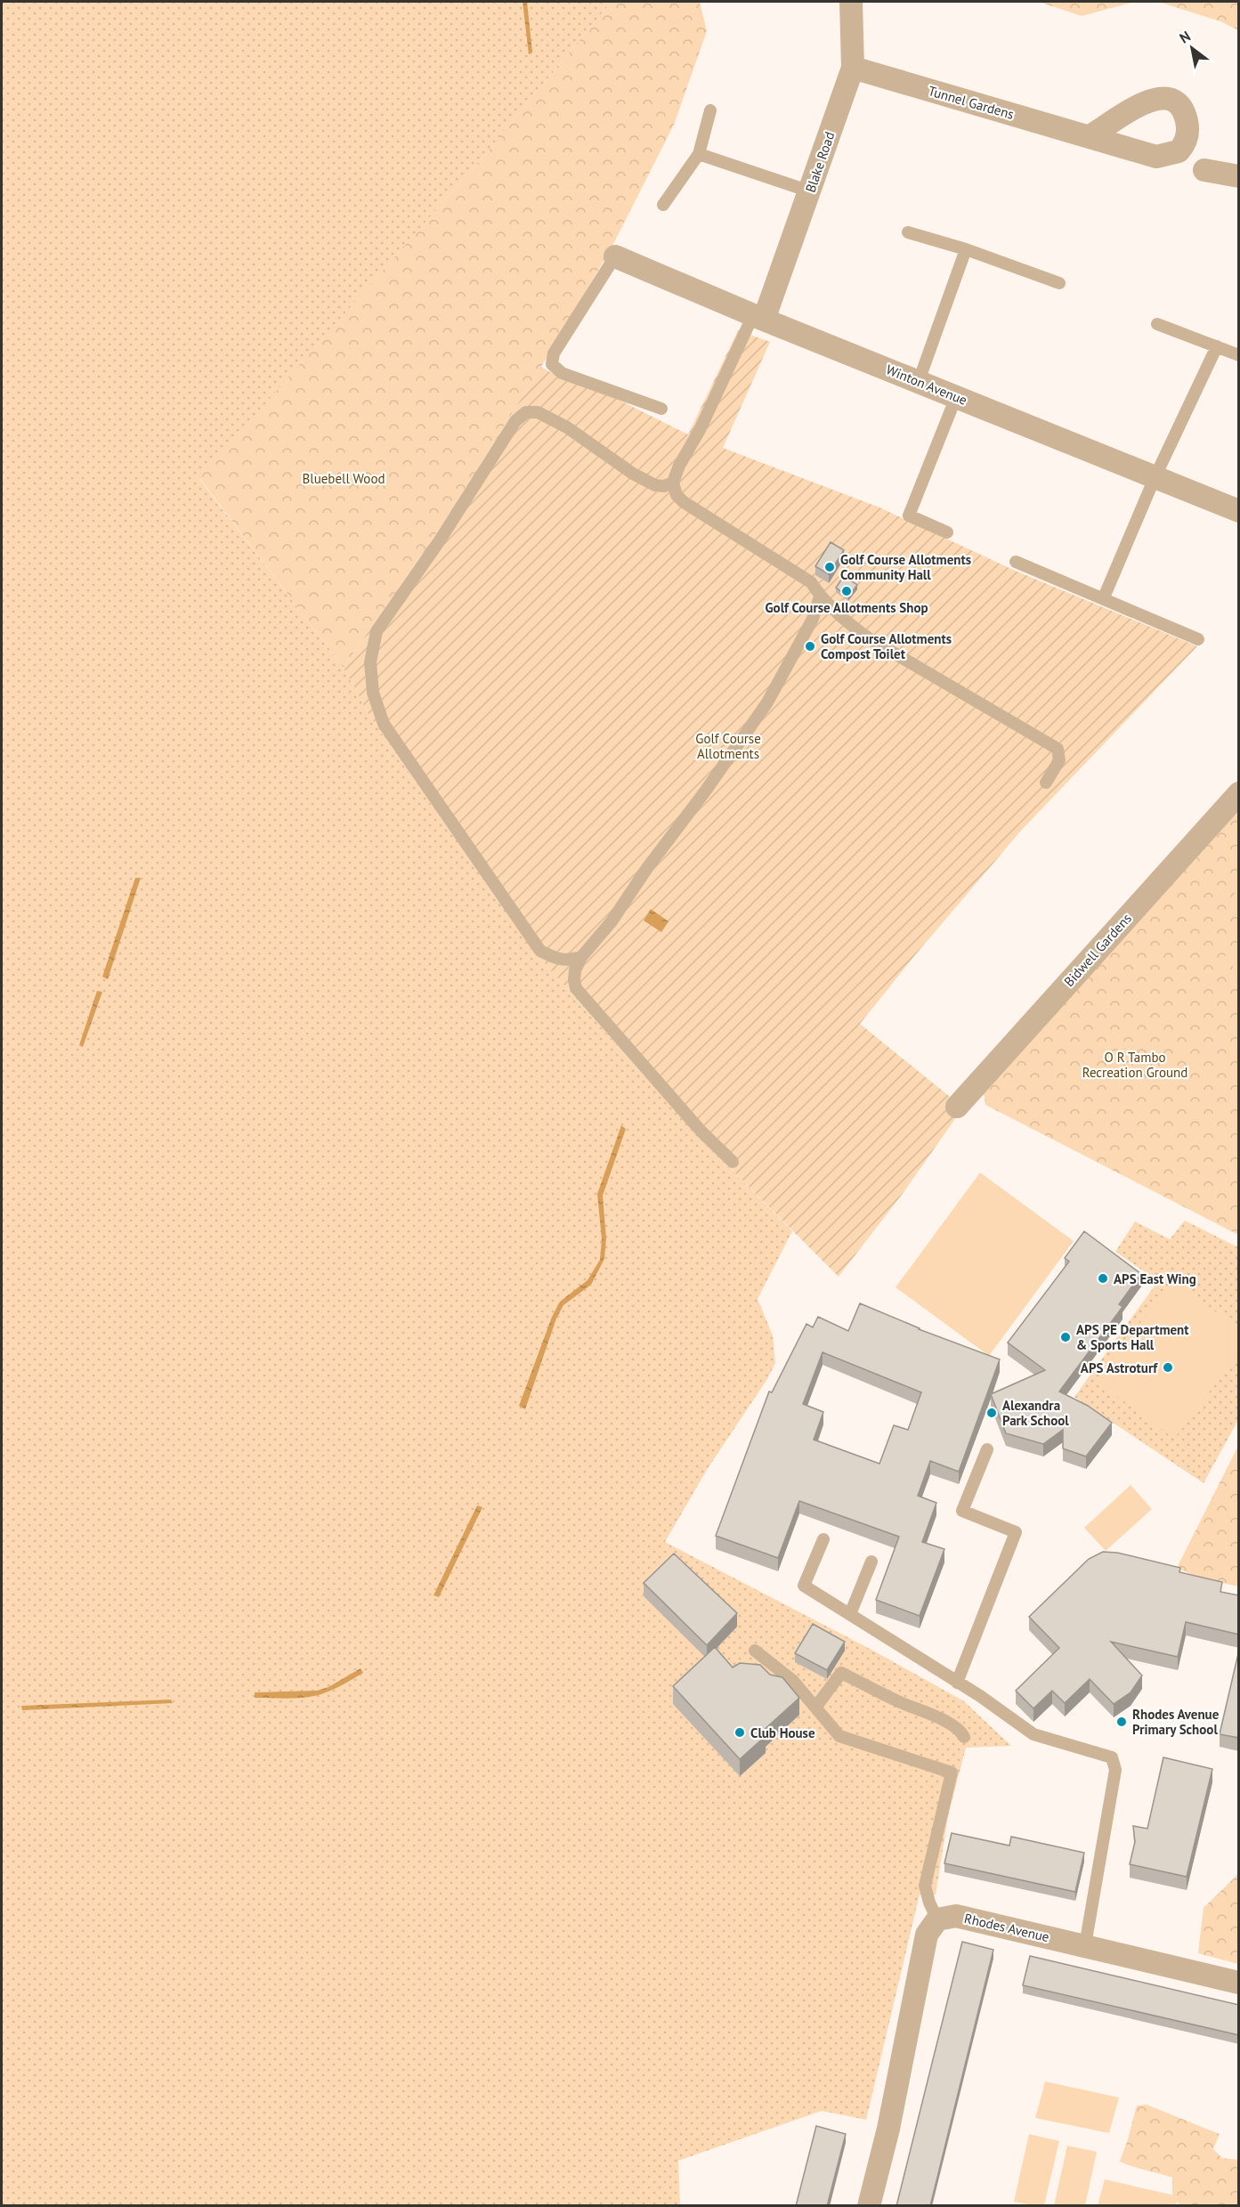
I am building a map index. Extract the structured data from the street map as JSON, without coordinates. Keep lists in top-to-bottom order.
{
  "streets": {
    "street": [
      "Tunnel Gardens",
      "Blake Road",
      "Winton Avenue",
      "Bidwell Gardens",
      "Rhodes Avenue"
    ]
  },
  "crossings": [
    ["Tunnel Gardens", "Blake Road"],
    ["Blake Road", "Winton Avenue"]
  ],
  "parks": ["Bluebell Wood", "Golf Course Allotments", "O R Tambo Recreation Ground"],
  "places": [
    "Golf Course Allotments Community Hall",
    "Golf Course Allotments Shop",
    "Golf Course Allotments Compost Toilet",
    "APS East Wing",
    "APS PE Department & Sports Hall",
    "APS Astroturf",
    "Alexandra Park School",
    "Rhodes Avenue Primary School",
    "Club House"
  ],
  "north": "top left"
}
